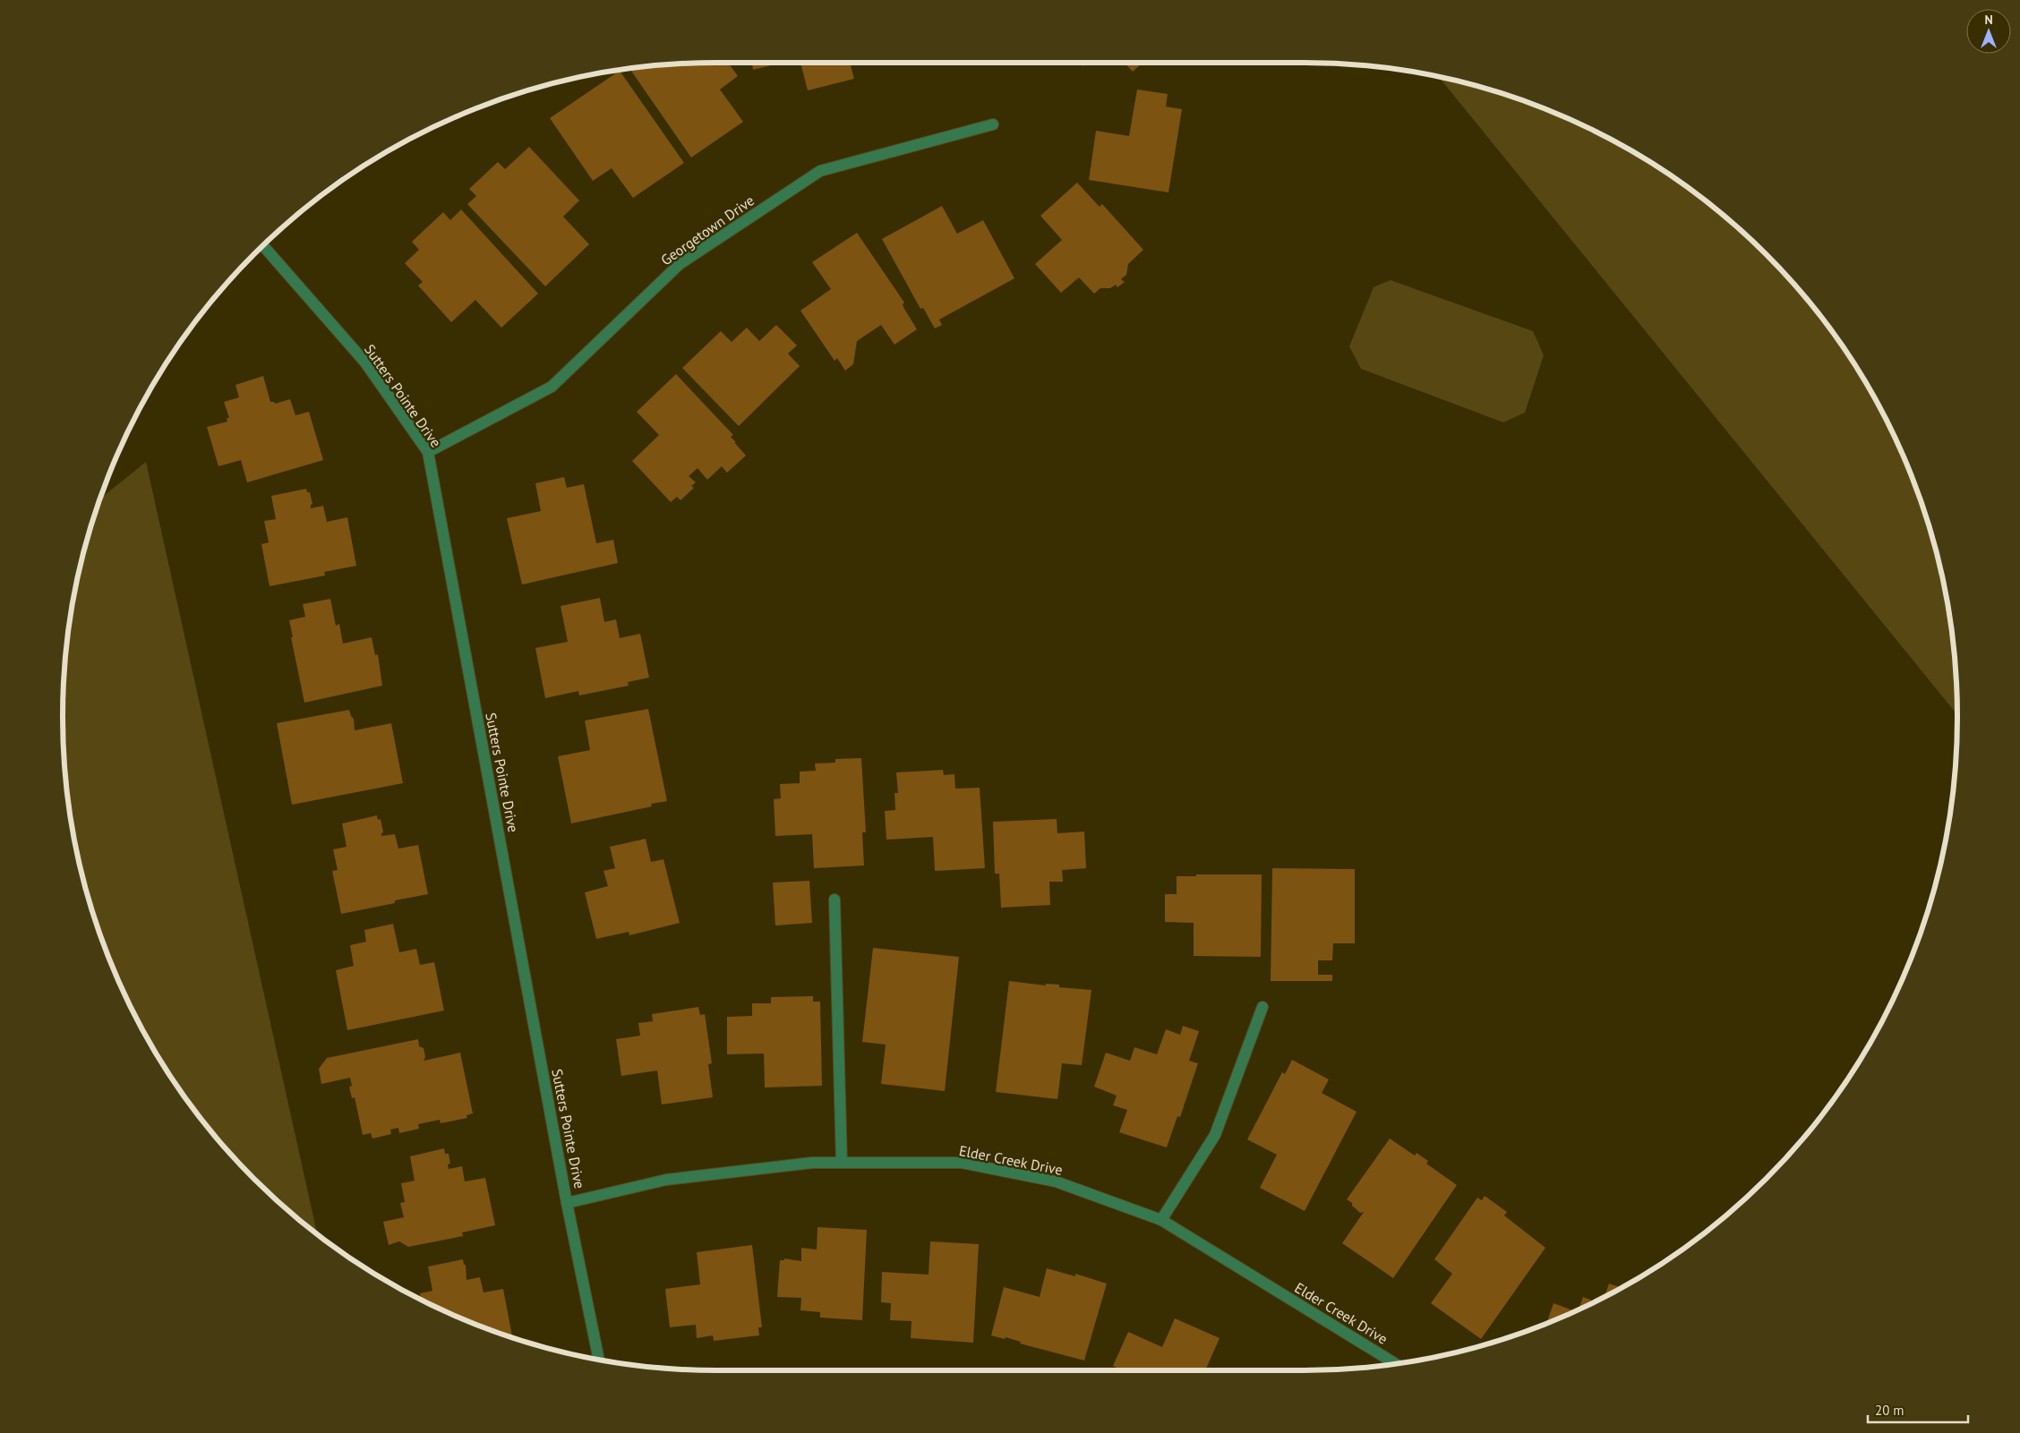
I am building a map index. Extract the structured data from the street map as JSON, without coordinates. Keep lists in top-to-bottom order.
{
  "streets": {
    "street": ["Georgetown Drive", "Sutters Pointe Drive", "Elder Creek Drive"]
  },
  "crossings": [
    ["Georgetown Drive", "Sutters Pointe Drive"],
    ["Sutters Pointe Drive", "Elder Creek Drive"]
  ],
  "scale_bar": "20 m",
  "north": "top"
}
